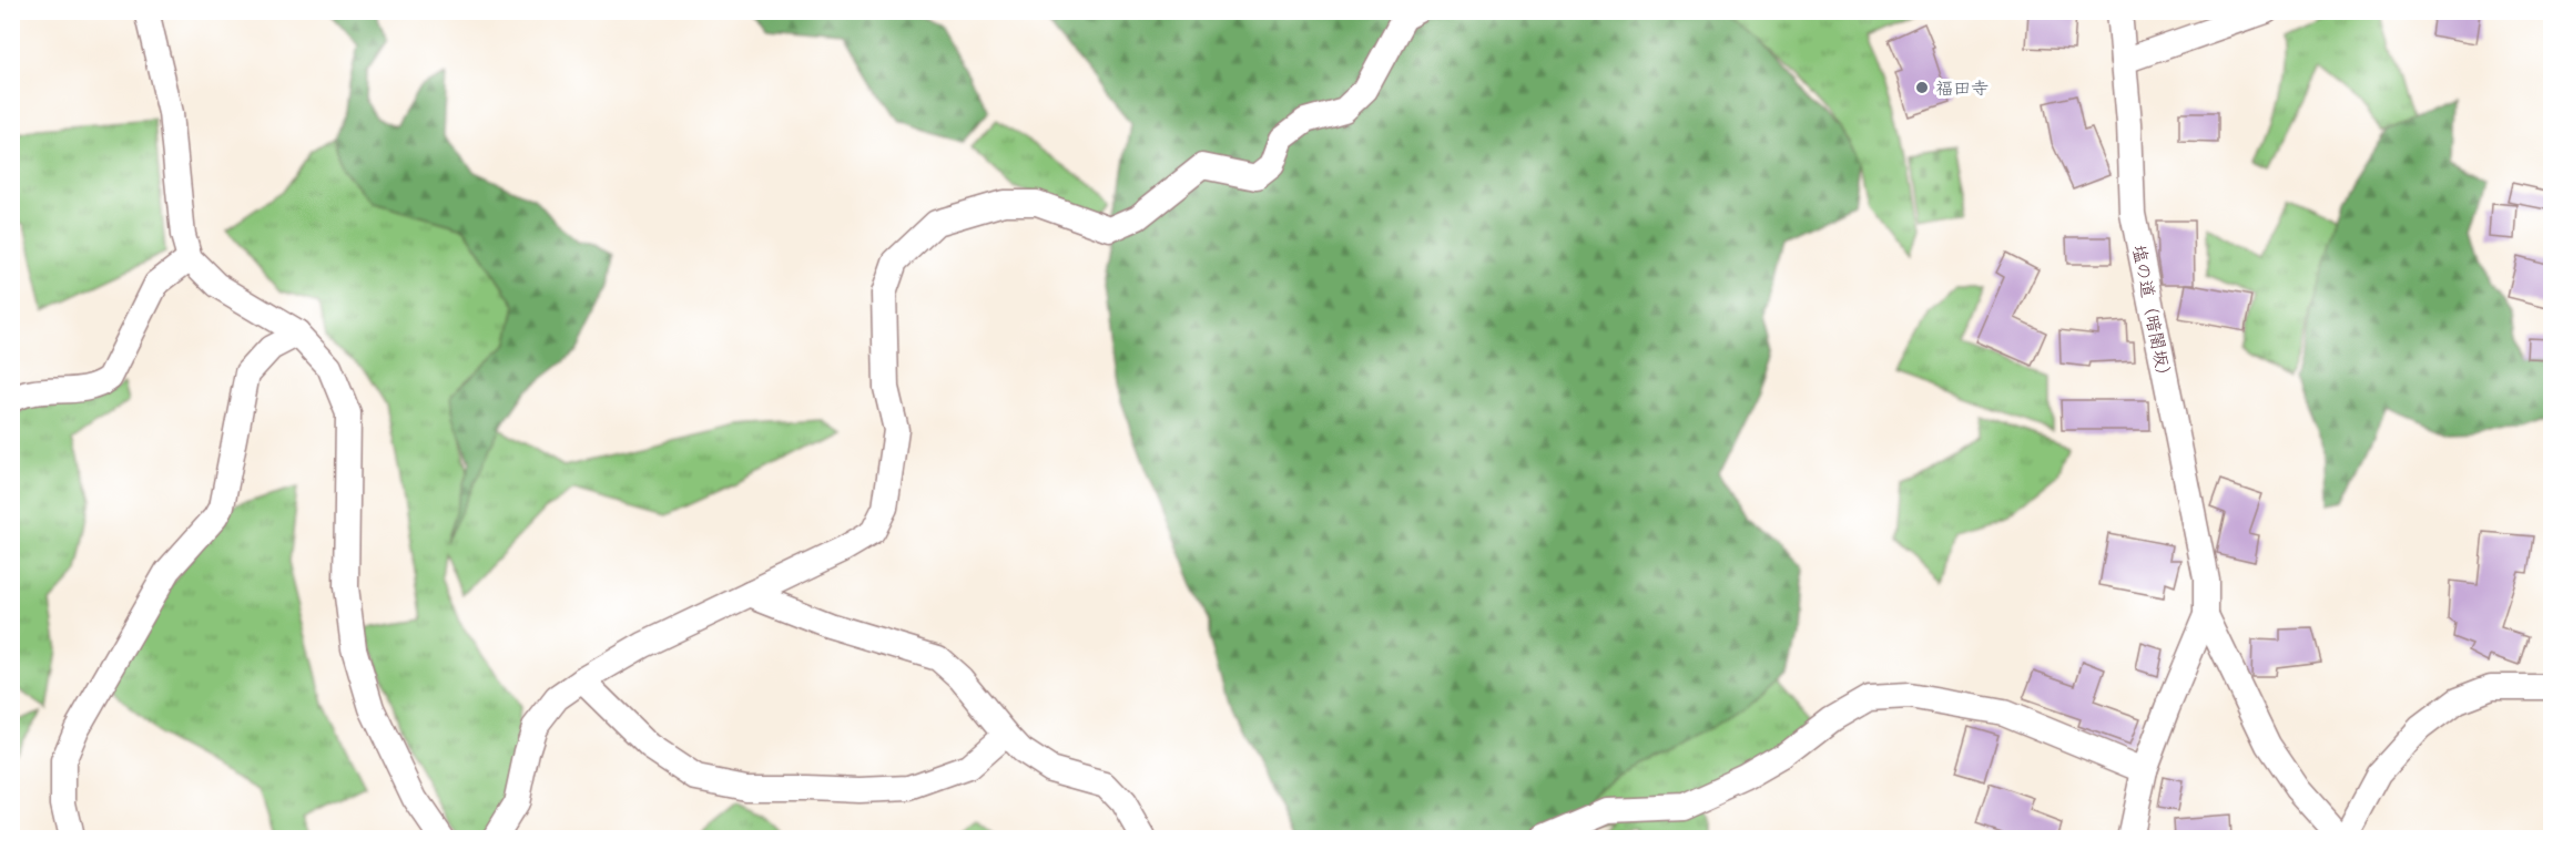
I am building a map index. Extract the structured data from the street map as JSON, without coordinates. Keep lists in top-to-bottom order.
{
  "streets": {
    "street": ["塩の道（暗闇坂）"]
  },
  "places": ["福田寺"]
}
